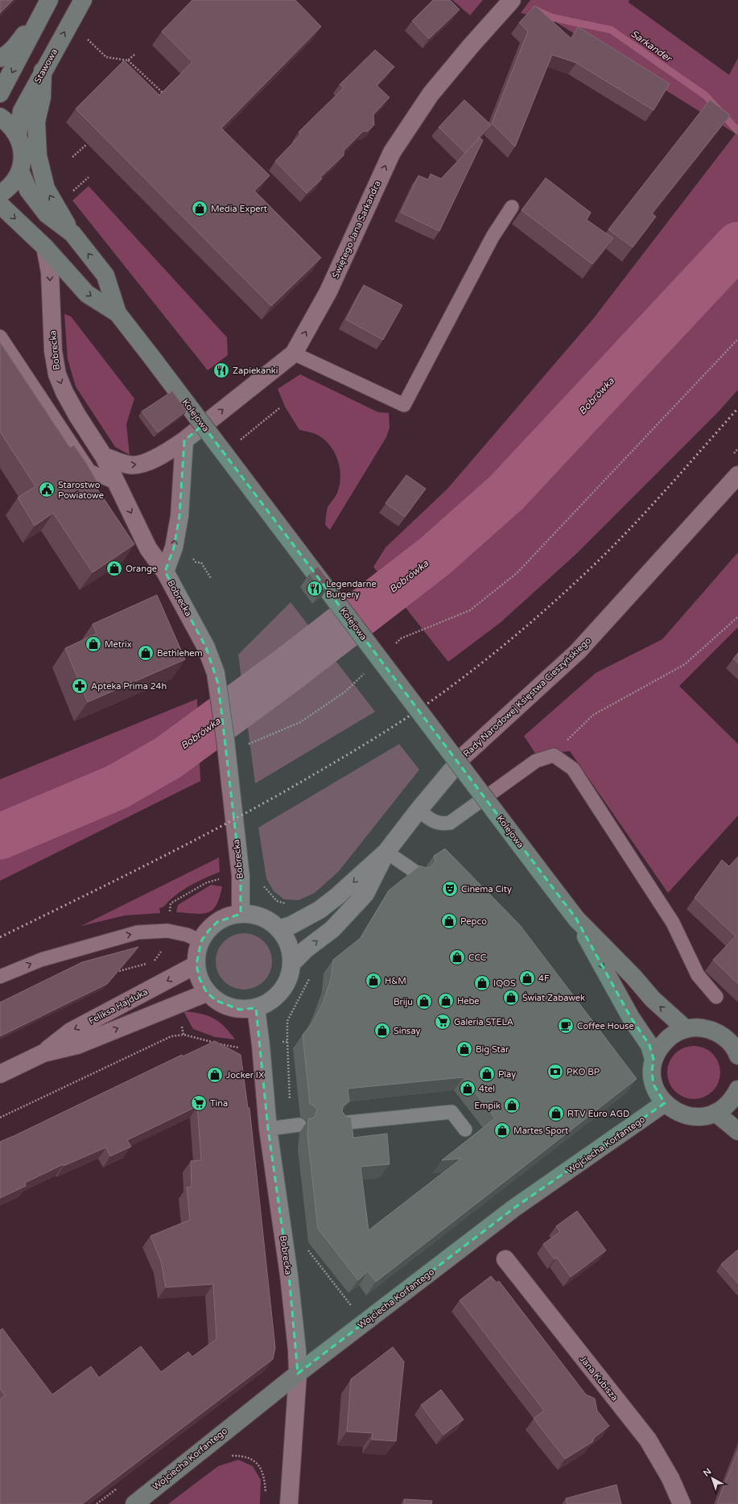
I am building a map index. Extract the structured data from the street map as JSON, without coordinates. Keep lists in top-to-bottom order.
{
  "streets": {
    "street": [
      "Stawowa",
      "Świętego Jana Sarkandra",
      "Bobrecka",
      "Kolejowa",
      "Rady Narodowej Księstwa Cieszyńskiego",
      "Feliksa Hajduka",
      "Wojciecha Korfantego",
      "Jana Kubisza"
    ]
  },
  "crossings": [
    ["Świętego Jana Sarkandra", "Bobrecka"],
    ["Bobrecka", "Kolejowa"],
    ["Bobrecka", "Rady Narodowej Księstwa Cieszyńskiego"],
    ["Bobrecka", "Feliksa Hajduka"],
    ["Bobrecka", "Wojciecha Korfantego"],
    ["Rady Narodowej Księstwa Cieszyńskiego", "Feliksa Hajduka"]
  ],
  "one_way": ["Świętego Jana Sarkandra"],
  "water": ["Sarkander", "Bobrówka"],
  "places": {
    "shop": [
      "Media Expert",
      "Orange",
      "Metrix",
      "Bethlehem",
      "Pepco",
      "CCC",
      "4F",
      "H&M",
      "IQOS",
      "Świat Zabawek",
      "Hebe",
      "Briju",
      "Sinsay",
      "Big Star",
      "Play",
      "Jocker IX",
      "4tel",
      "Empik",
      "RTV Euro AGD",
      "Martes Sport"
    ],
    "restaurant": ["Zapiekanki", "Legendarne Burgery"],
    "public building": ["Starostwo Powiatowe"],
    "pharmacy": ["Apteka Prima 24h"],
    "theatre": ["Cinema City"],
    "supermarket": ["Galeria STELA", "Tina"],
    "cafe": ["Coffee House"],
    "bank": ["PKO BP"]
  },
  "north": "top left"
}
